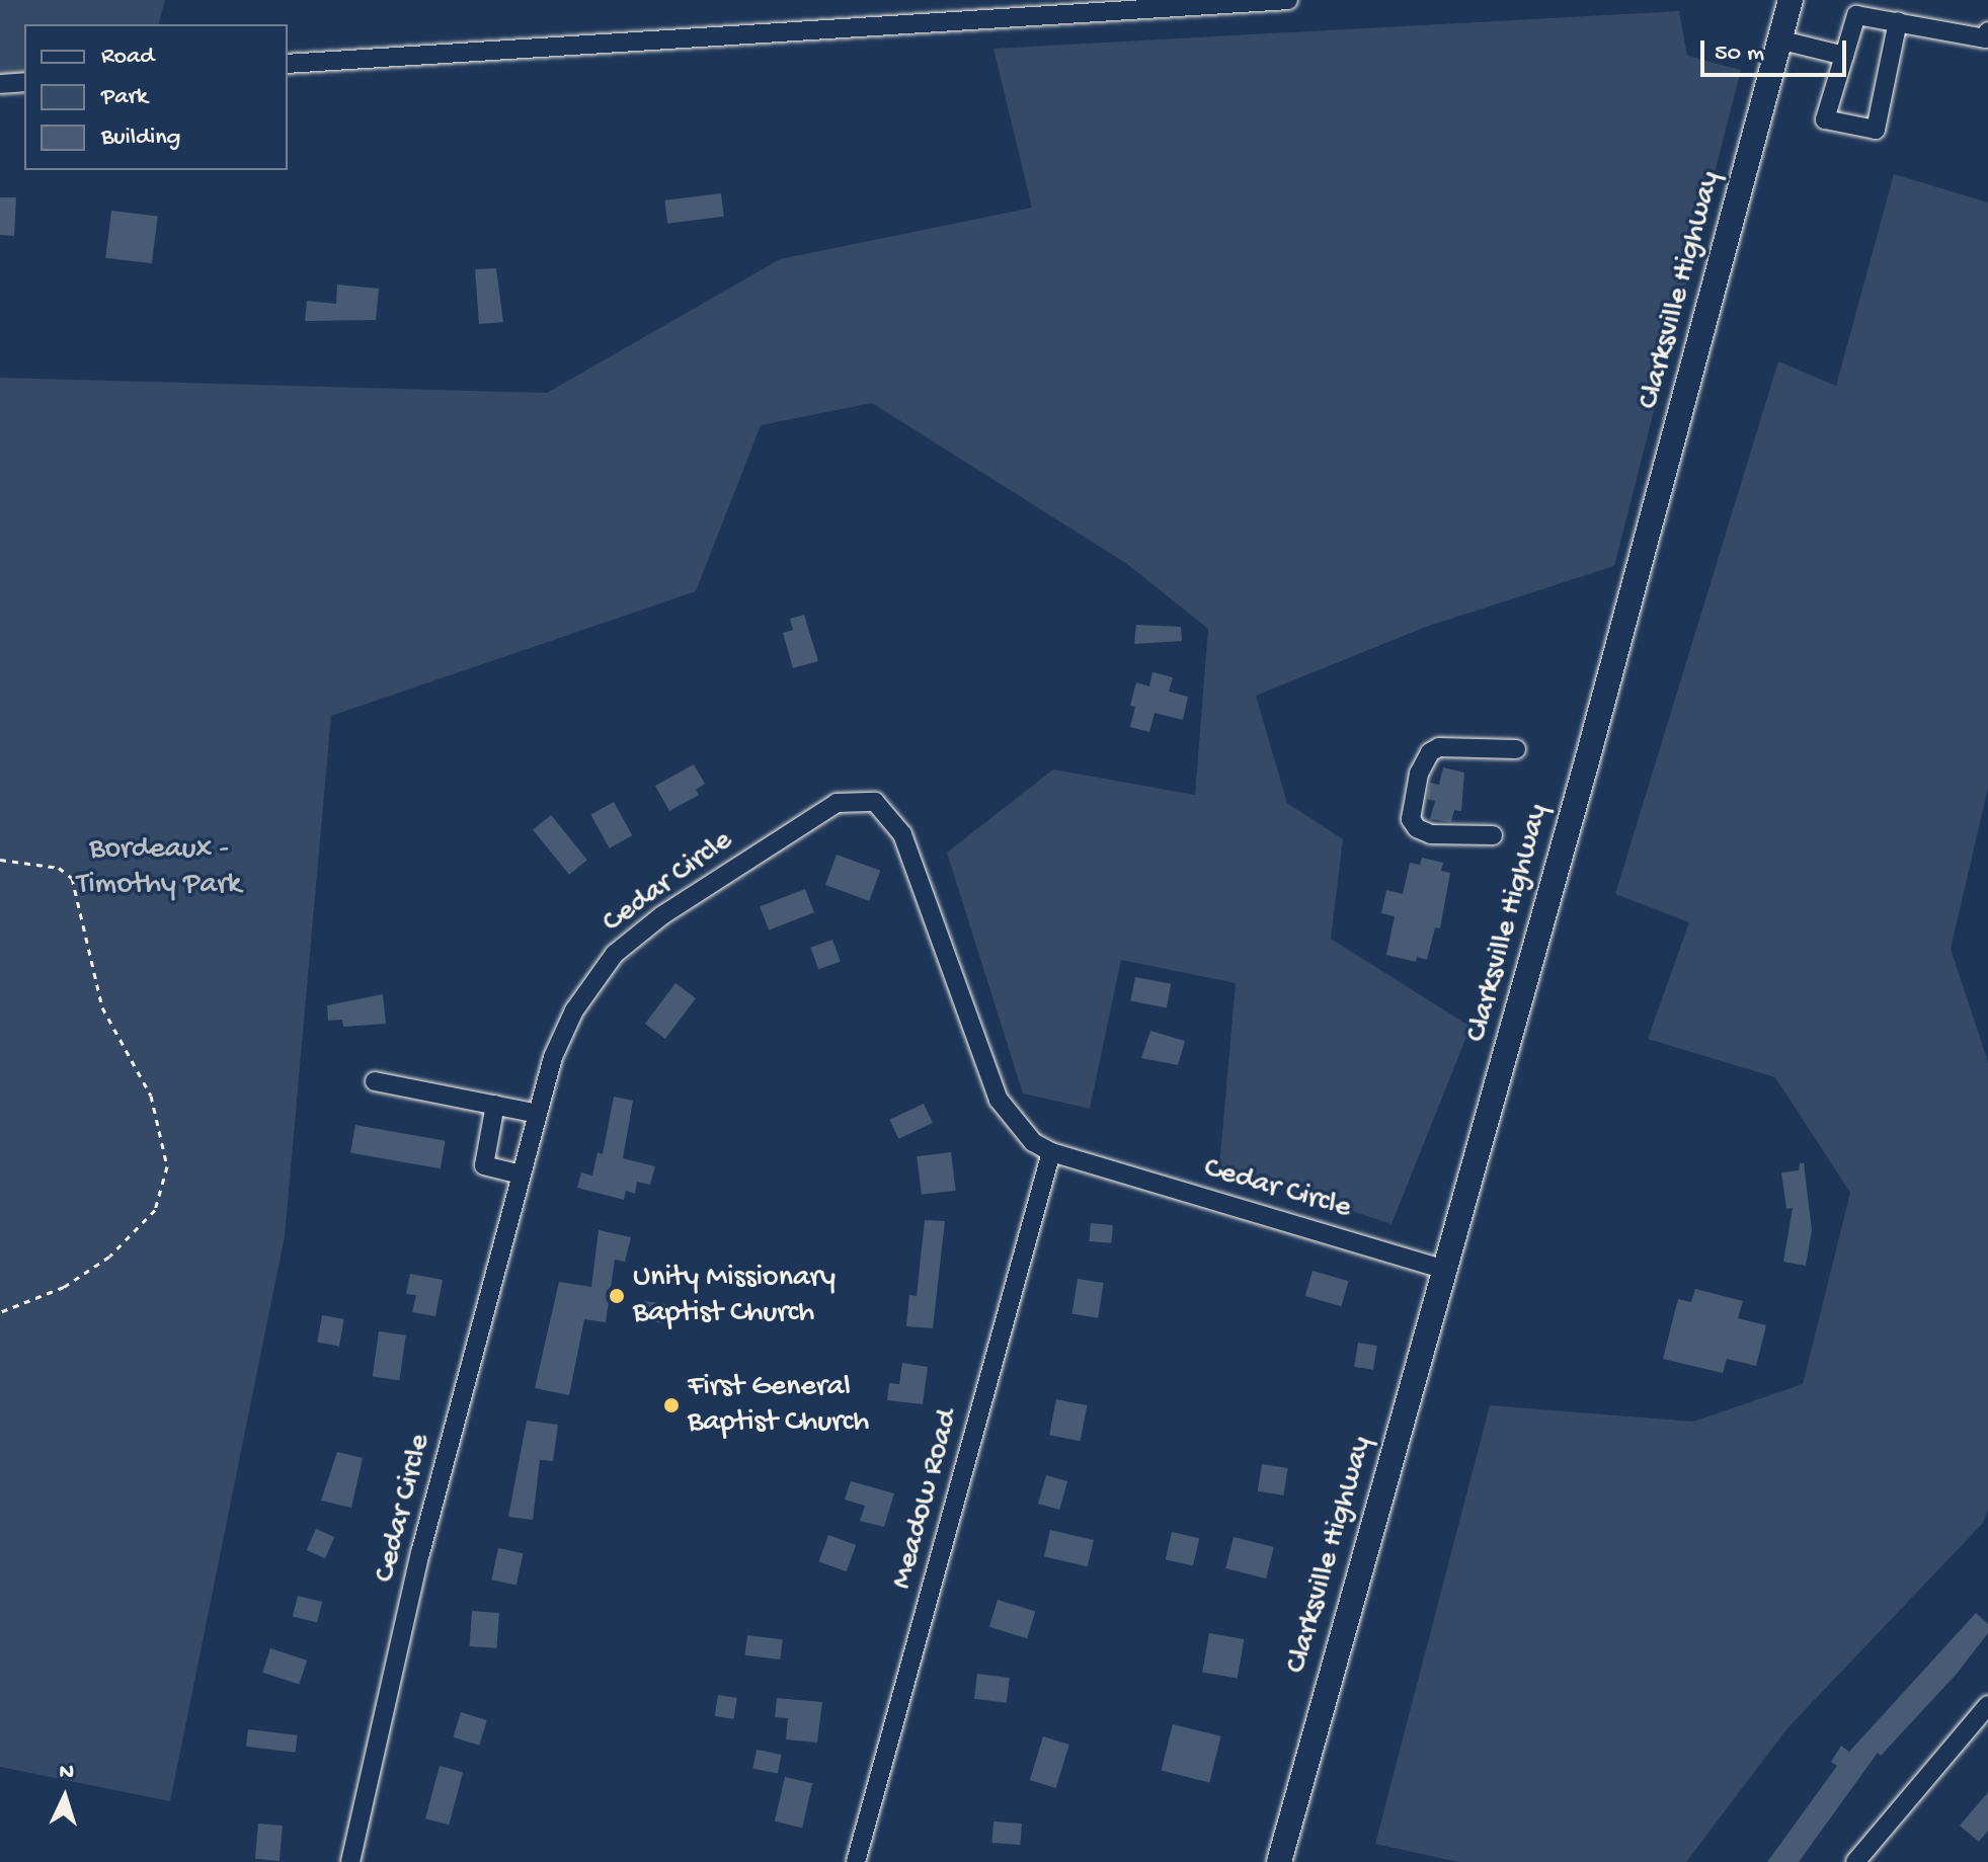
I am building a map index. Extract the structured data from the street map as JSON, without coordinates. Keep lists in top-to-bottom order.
{
  "streets": {
    "main road": ["Clarksville Highway"],
    "street": ["Cedar Circle", "Meadow Road"]
  },
  "crossings": [
    ["Clarksville Highway", "Cedar Circle"],
    ["Cedar Circle", "Meadow Road"]
  ],
  "parks": ["Bordeaux - Timothy Park"],
  "places": ["Unity Missionary Baptist Church", "First General Baptist Church"],
  "legend": ["Road", "Park", "Building"],
  "scale_bar": "50 m",
  "north": "top"
}
